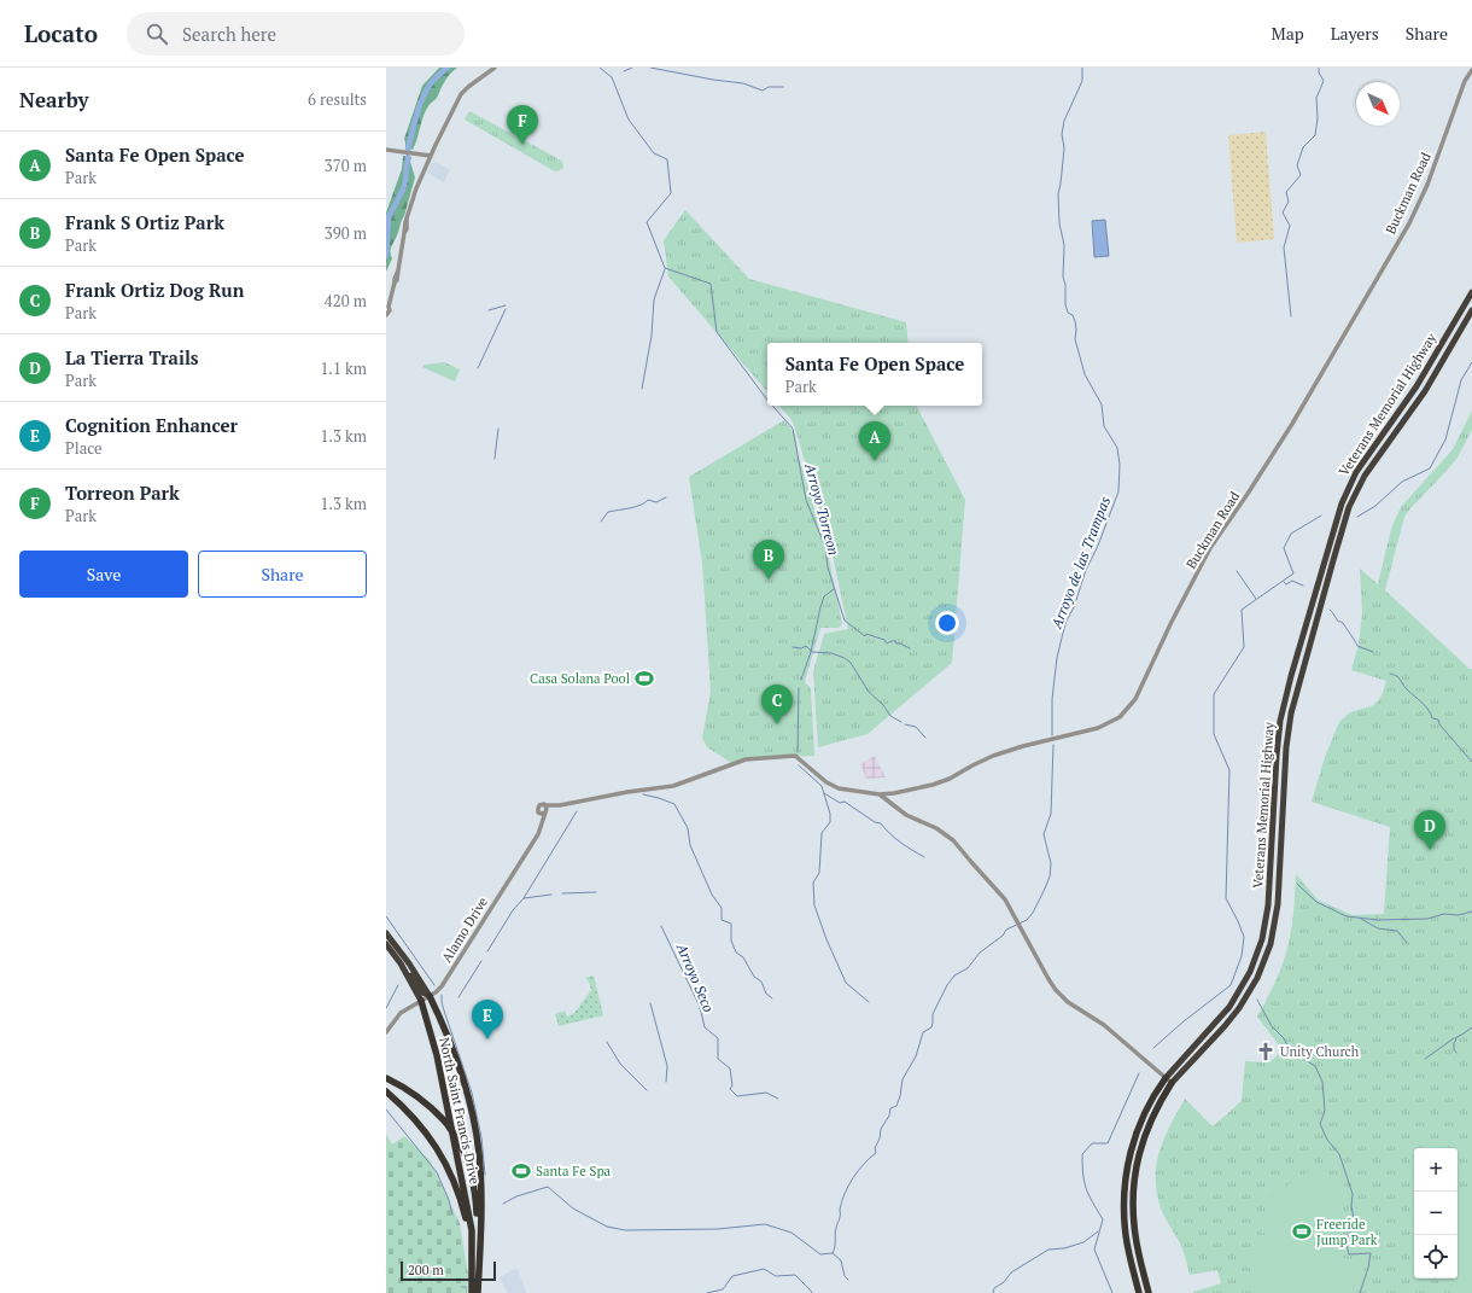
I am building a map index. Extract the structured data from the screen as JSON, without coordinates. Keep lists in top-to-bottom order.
{
  "streets": {
    "highway": ["Veterans Memorial Highway", "North Saint Francis Drive"],
    "street": ["Buckman Road", "Alamo Drive"]
  },
  "crossings": [
    ["Buckman Road", "Alamo Drive"],
    ["Alamo Drive", "North Saint Francis Drive"]
  ],
  "water": ["Arroyo Torreon", "Arroyo de las Trampas", "Arroyo Seco"],
  "places": {
    "sports": ["Casa Solana Pool", "Santa Fe Spa", "Freeride Jump Park"],
    "church": ["Unity Church"]
  },
  "scale_bar": "200 m",
  "north": "bottom right",
  "page": {
    "header": "Locato",
    "search": "Search here",
    "nav": ["Map", "Layers", "Share"],
    "heading": ["Nearby", "6 results"],
    "pins": [
      "F",
      "A",
      "B",
      "C",
      "D",
      "E"
    ],
    "list": [
      {
        "mark": "A",
        "name": "Santa Fe Open Space",
        "note": "Park",
        "value": "370 m"
      },
      {
        "mark": "B",
        "name": "Frank S Ortiz Park",
        "note": "Park",
        "value": "390 m"
      },
      {
        "mark": "C",
        "name": "Frank Ortiz Dog Run",
        "note": "Park",
        "value": "420 m"
      },
      {
        "mark": "D",
        "name": "La Tierra Trails",
        "note": "Park",
        "value": "1.1 km"
      },
      {
        "mark": "E",
        "name": "Cognition Enhancer",
        "note": "Place",
        "value": "1.3 km"
      },
      {
        "mark": "F",
        "name": "Torreon Park",
        "note": "Park",
        "value": "1.3 km"
      }
    ],
    "popup": ["Santa Fe Open Space", "Park"],
    "buttons": ["Save", "Share"],
    "map_buttons": ["+", "−"],
    "scale": "200 m"
  }
}
